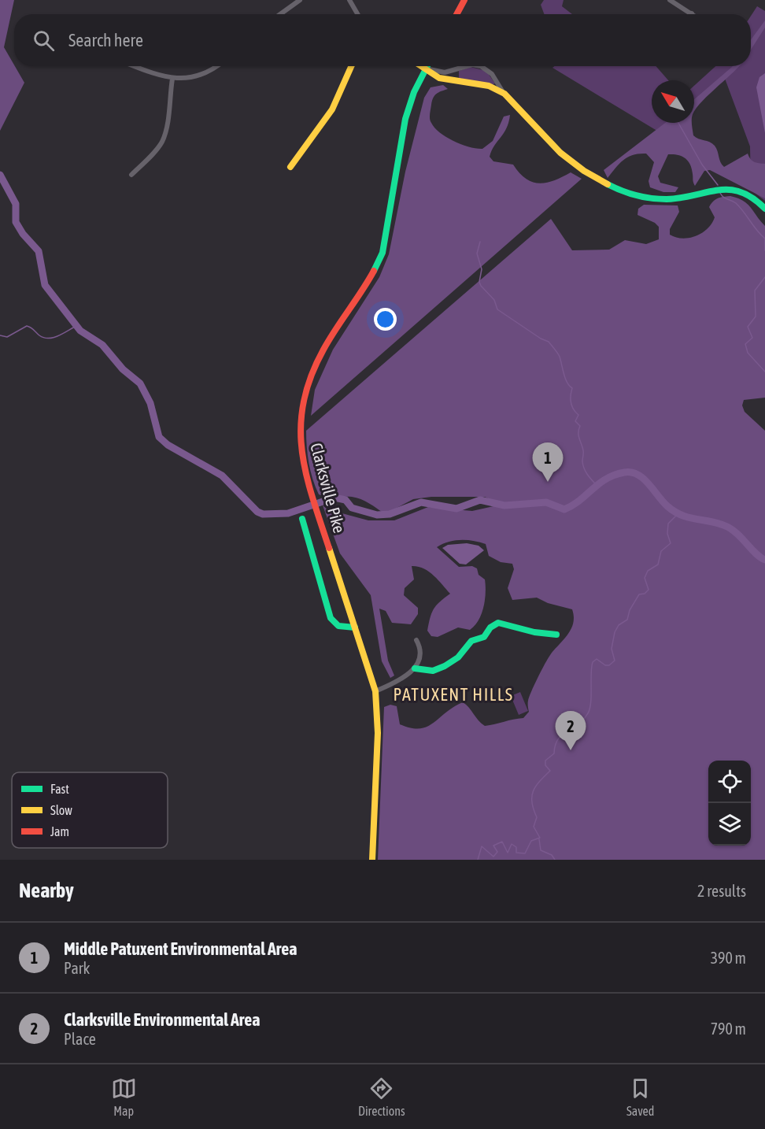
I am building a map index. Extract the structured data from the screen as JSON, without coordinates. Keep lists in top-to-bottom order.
{
  "streets": {
    "main road": ["Clarksville Pike"]
  },
  "districts": ["PATUXENT HILLS"],
  "legend": ["Fast", "Slow", "Jam"],
  "north": "top left",
  "page": {
    "search": "Search here",
    "pins": ["1", "2"],
    "heading": ["Nearby", "2 results"],
    "list": [
      {
        "mark": "1",
        "name": "Middle Patuxent Environmental Area",
        "note": "Park",
        "value": "390 m"
      },
      {
        "mark": "2",
        "name": "Clarksville Environmental Area",
        "note": "Place",
        "value": "790 m"
      }
    ],
    "nav": ["Map", "Directions", "Saved"]
  }
}
